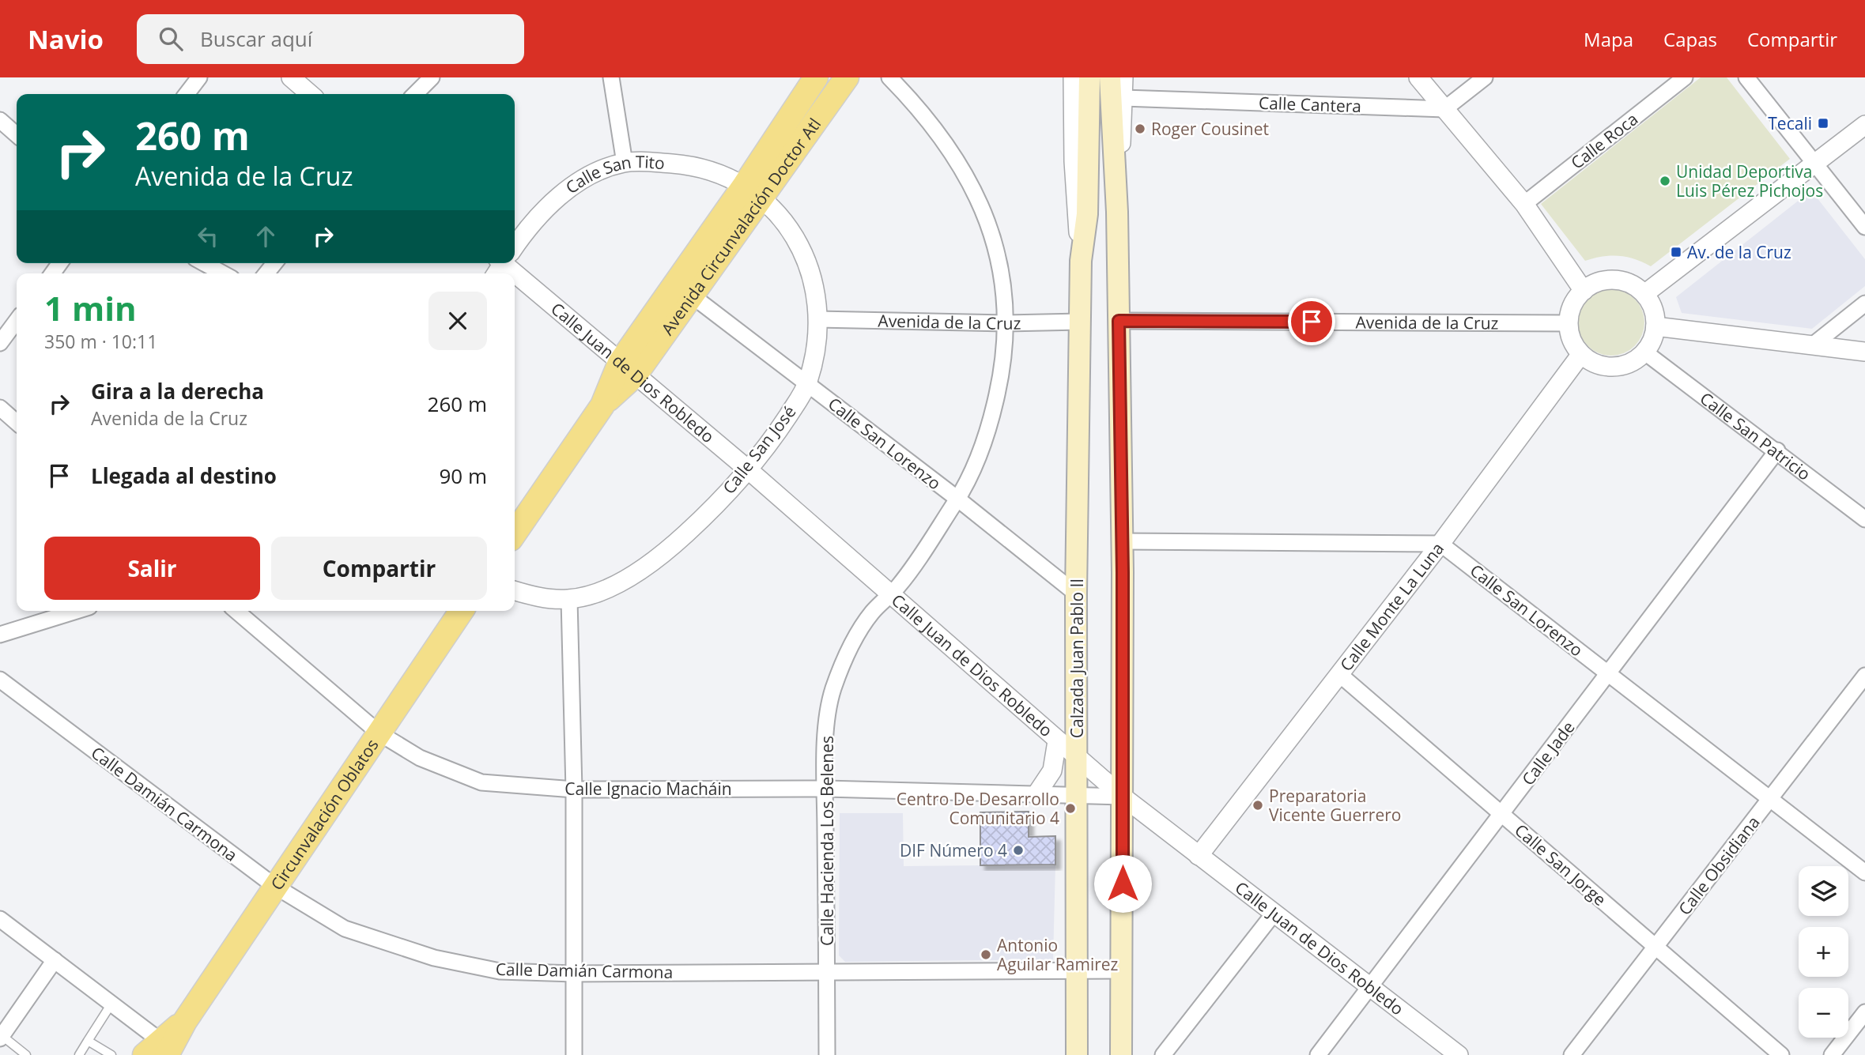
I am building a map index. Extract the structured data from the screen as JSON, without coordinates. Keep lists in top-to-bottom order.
{
  "streets": {
    "main road": ["Avenida Circunvalación Doctor Atl", "Calzada Juan Pablo II", "Circunvalación Oblatos"],
    "street": [
      "Calle Cantera",
      "Calle Roca",
      "Calle San Tito",
      "Avenida de la Cruz",
      "Calle Juan de Dios Robledo",
      "Calle San Patricio",
      "Calle San Lorenzo",
      "Calle San José",
      "Calle Monte La Luna",
      "Calle Jade",
      "Calle Ignacio Macháin",
      "Calle Damián Carmona",
      "Calle Hacienda Los Belenes",
      "Calle San Jorge",
      "Calle Obsidiana"
    ]
  },
  "crossings": [
    ["Calle San Tito", "Avenida Circunvalación Doctor Atl"],
    ["Calle San Tito", "Calle San José"],
    ["Avenida Circunvalación Doctor Atl", "Calle Juan de Dios Robledo"],
    ["Avenida Circunvalación Doctor Atl", "Calle San Lorenzo"],
    ["Avenida Circunvalación Doctor Atl", "Calle San José"],
    ["Avenida de la Cruz", "Calle San Patricio"],
    ["Avenida de la Cruz", "Calle San José"],
    ["Avenida de la Cruz", "Calle Monte La Luna"],
    ["Avenida de la Cruz", "Calzada Juan Pablo II"],
    ["Avenida de la Cruz", "Calle Hacienda Los Belenes"],
    ["Calle Juan de Dios Robledo", "Calle San José"],
    ["Calle Juan de Dios Robledo", "Calle Monte La Luna"],
    ["Calle Juan de Dios Robledo", "Calzada Juan Pablo II"],
    ["Calle Juan de Dios Robledo", "Calle Jade"],
    ["Calle Juan de Dios Robledo", "Calle Ignacio Macháin"],
    ["Calle Juan de Dios Robledo", "Calle Hacienda Los Belenes"],
    ["Calle San Patricio", "Calle Monte La Luna"],
    ["Calle San Patricio", "Calle Jade"],
    ["Calle San Lorenzo", "Calle San José"],
    ["Calle San Lorenzo", "Calle Monte La Luna"],
    ["Calle San Lorenzo", "Calzada Juan Pablo II"],
    ["Calle San Lorenzo", "Calle Jade"],
    ["Calle San Lorenzo", "Calle Hacienda Los Belenes"],
    ["Calle San Lorenzo", "Calle Obsidiana"],
    ["Calle Monte La Luna", "Calle San Jorge"],
    ["Calzada Juan Pablo II", "Calle Ignacio Macháin"],
    ["Calzada Juan Pablo II", "Calle Damián Carmona"],
    ["Calle Jade", "Calle San Jorge"],
    ["Calle Ignacio Macháin", "Circunvalación Oblatos"],
    ["Calle Ignacio Macháin", "Calle Hacienda Los Belenes"],
    ["Calle Damián Carmona", "Circunvalación Oblatos"],
    ["Calle Damián Carmona", "Calle Hacienda Los Belenes"],
    ["Calle San Jorge", "Calle Obsidiana"]
  ],
  "places": {
    "transit": ["Tecali", "Av. de la Cruz"],
    "other": [
      "Roger Cousinet",
      "Unidad Deportiva Luis Pérez Pichojos",
      "Preparatoria Vicente Guerrero",
      "Centro De Desarrollo Comunitario 4",
      "DIF Número 4",
      "Antonio Aguilar Ramirez"
    ]
  },
  "page": {
    "header": "Navio",
    "search": "Buscar aquí",
    "nav": ["Mapa", "Capas", "Compartir"],
    "turn": ["260 m", "Avenida de la Cruz"],
    "heading": ["1 min", "350 m · 10:11"],
    "list": [
      {
        "name": "Gira a la derecha",
        "note": "Avenida de la Cruz",
        "value": "260 m"
      },
      {
        "name": "Llegada al destino",
        "value": "90 m"
      }
    ],
    "buttons": ["Salir", "Compartir"],
    "map_buttons": ["+", "−"]
  }
}
